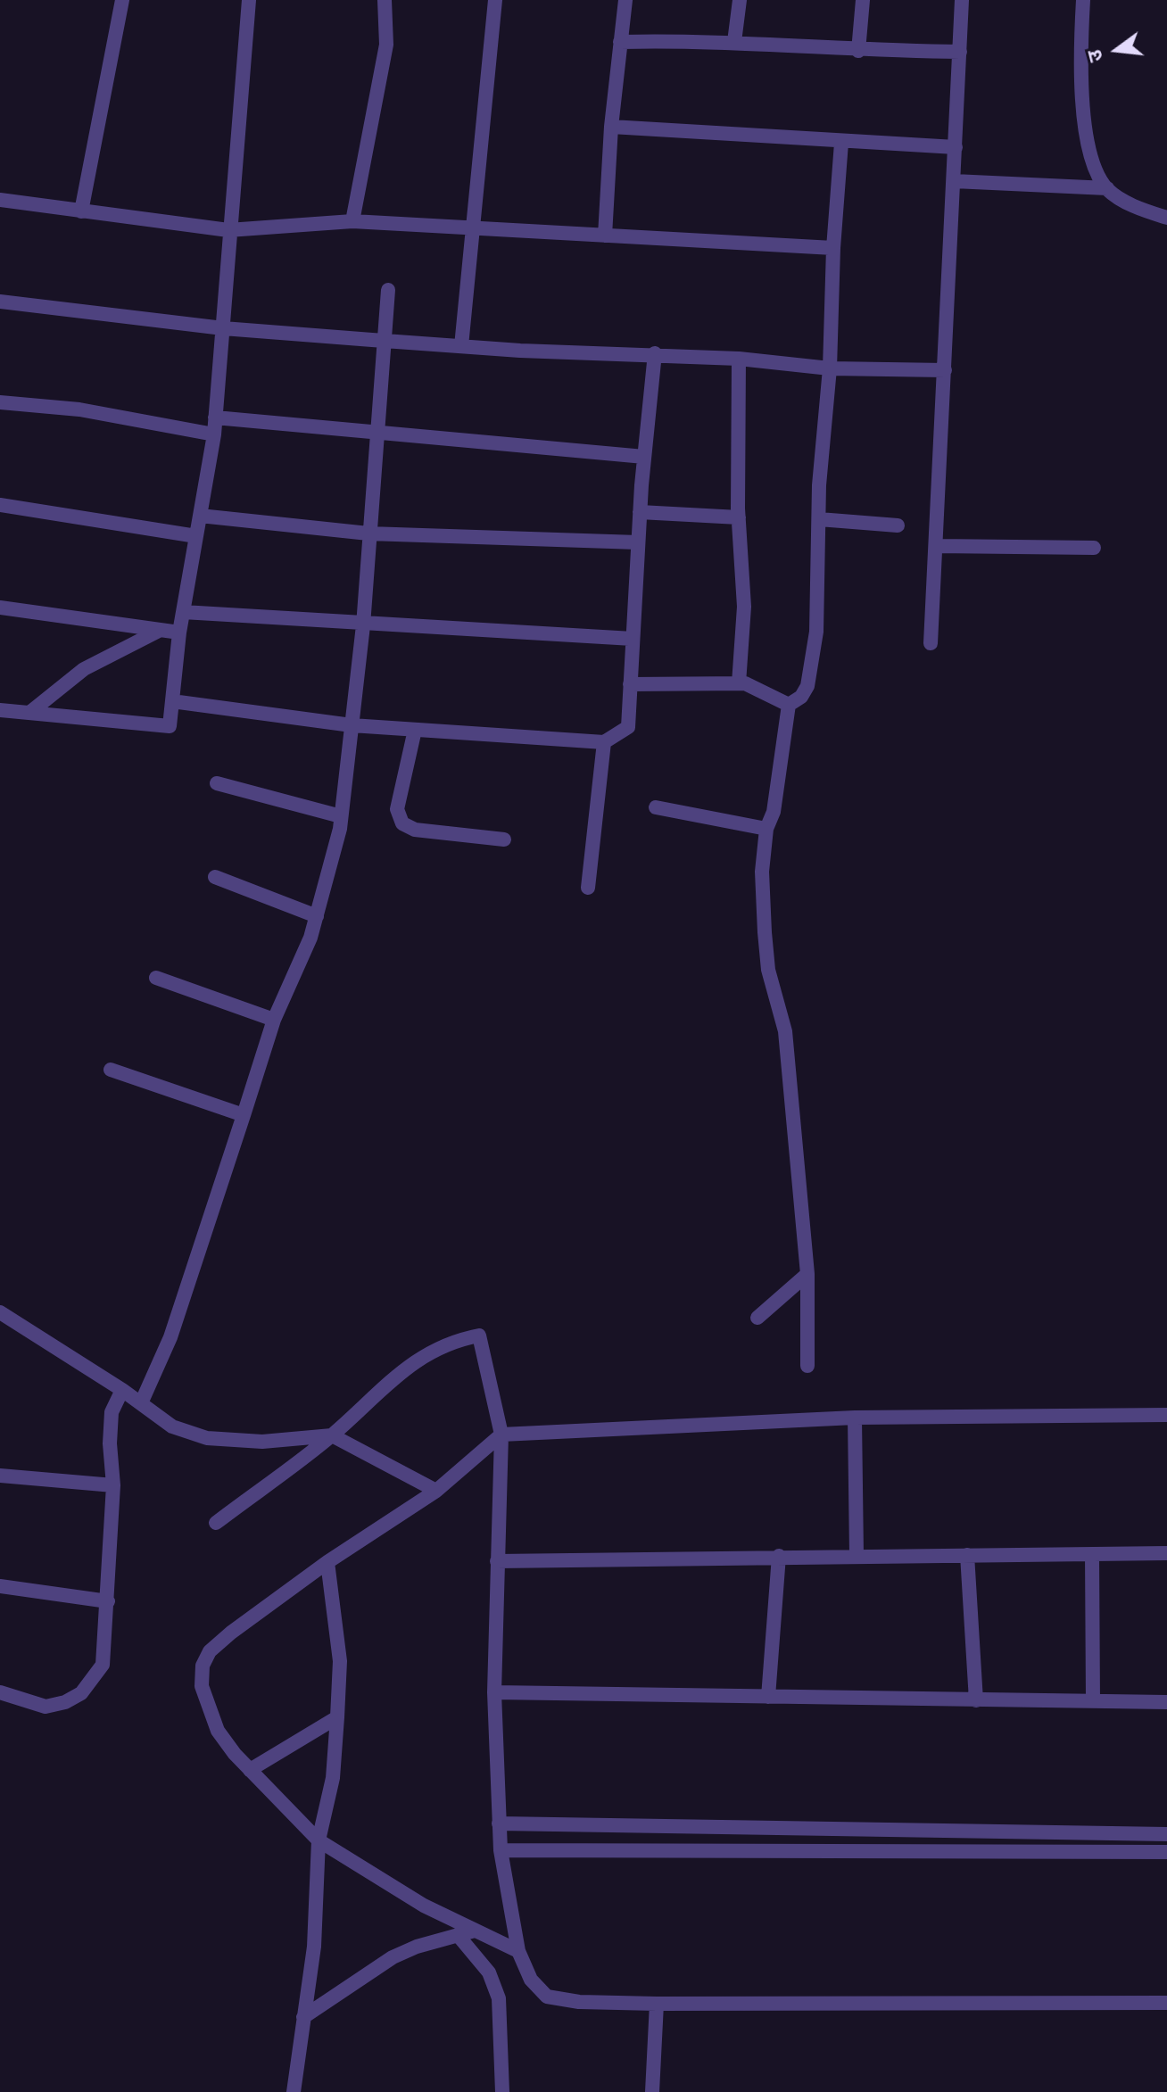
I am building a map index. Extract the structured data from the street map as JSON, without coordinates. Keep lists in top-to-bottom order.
{
  "north": "left"
}
